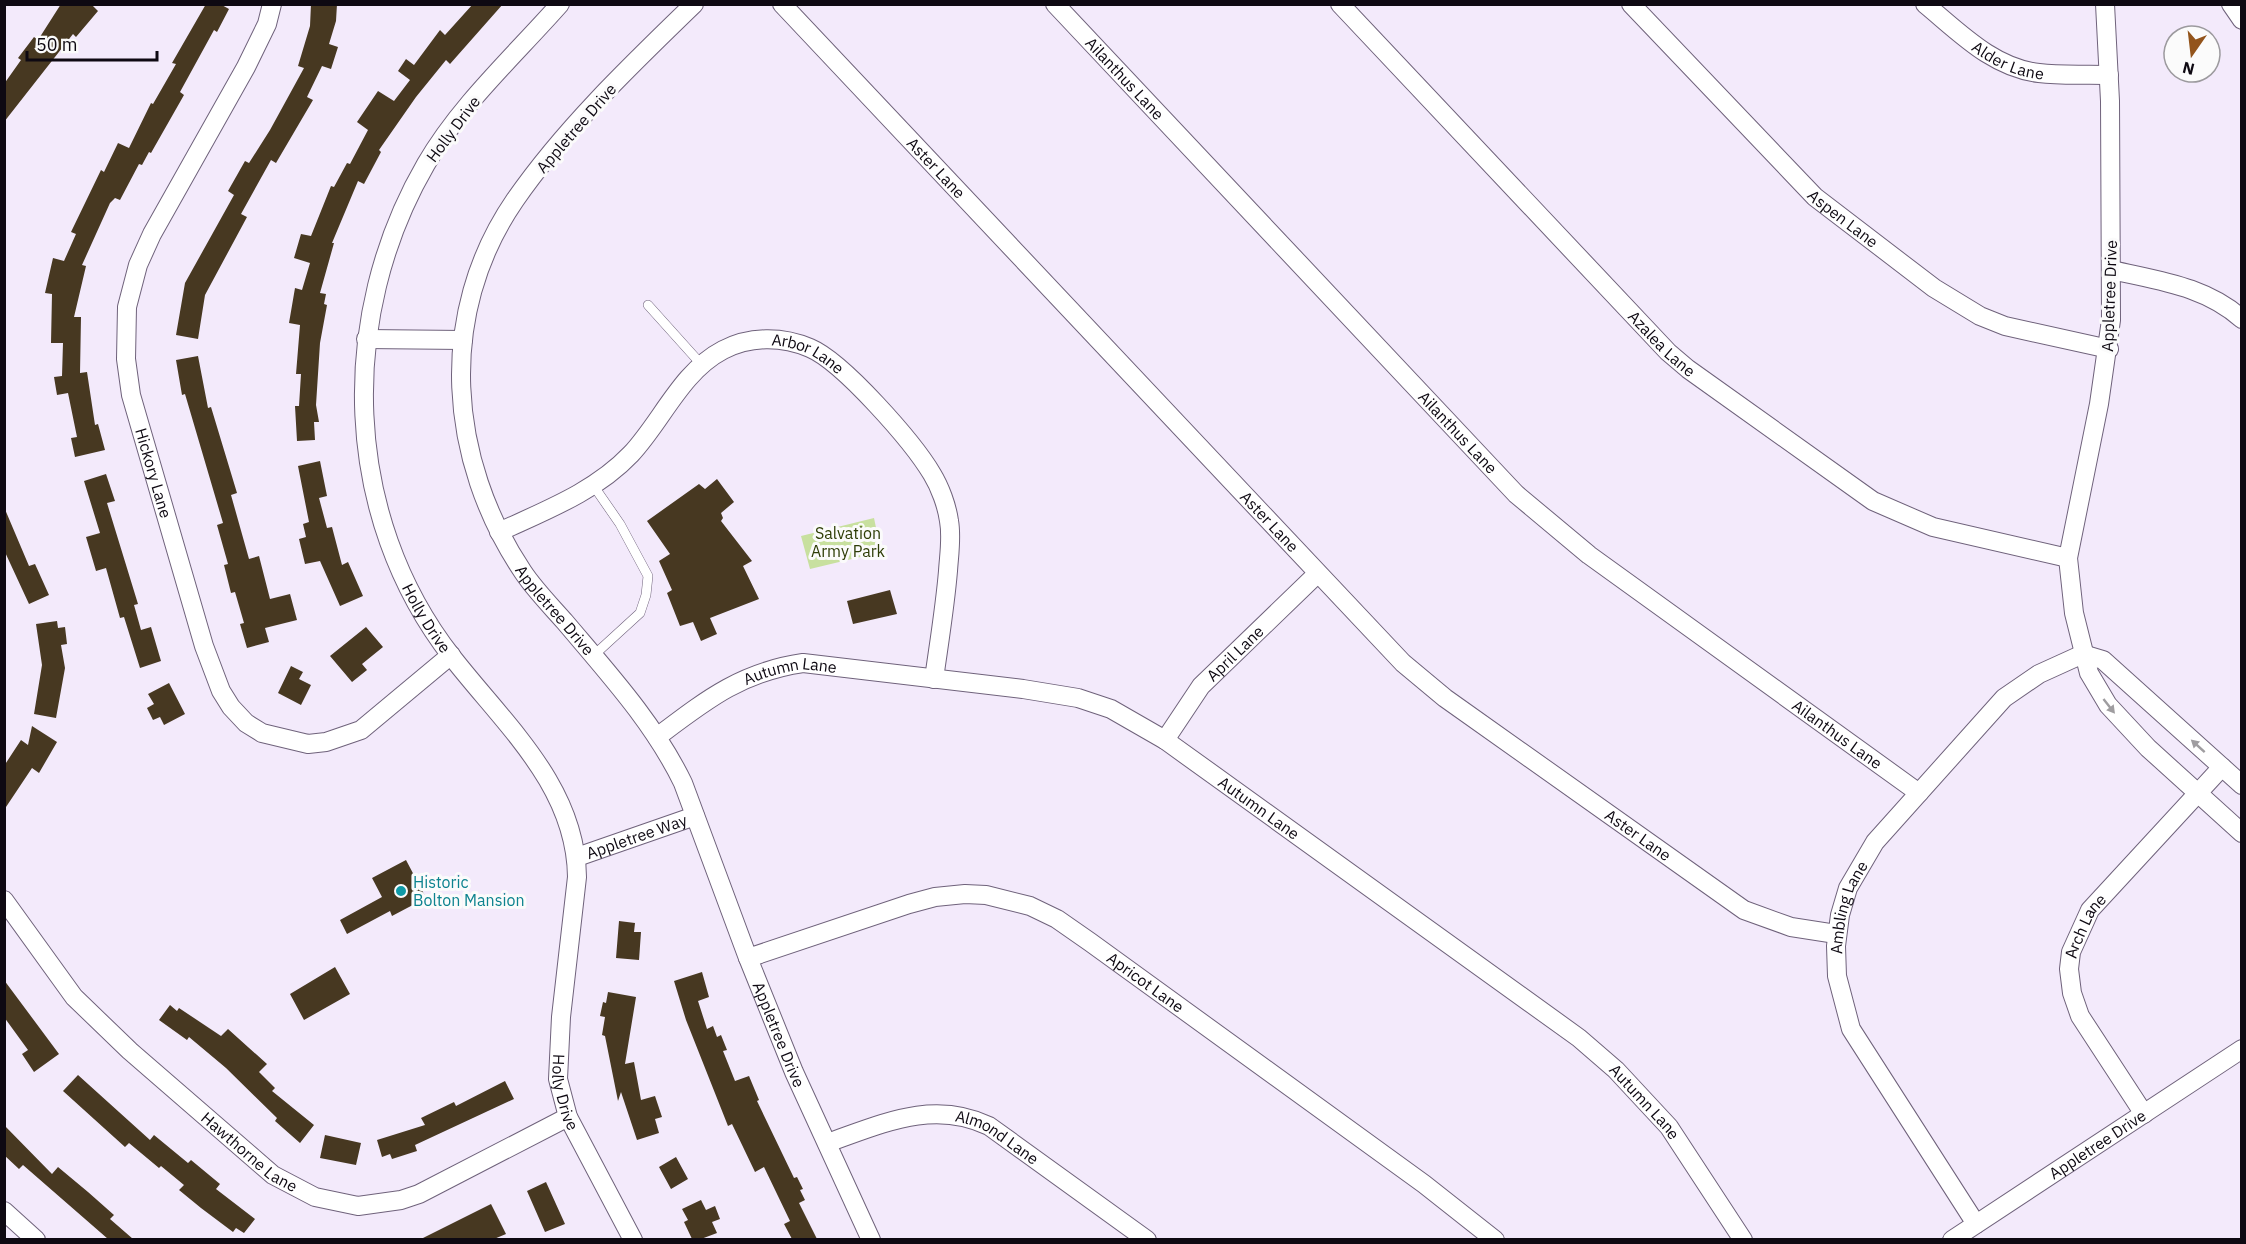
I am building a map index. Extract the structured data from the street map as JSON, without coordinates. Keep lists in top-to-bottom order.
{
  "streets": {
    "street": [
      "Alder Lane",
      "Ailanthus Lane",
      "Appletree Drive",
      "Holly Drive",
      "Aster Lane",
      "Aspen Lane",
      "Azalea Lane",
      "Arbor Lane",
      "Hickory Lane",
      "April Lane",
      "Autumn Lane",
      "Appletree Way",
      "Ambling Lane",
      "Arch Lane",
      "Apricot Lane",
      "Almond Lane",
      "Hawthorne Lane"
    ]
  },
  "crossings": [
    ["Alder Lane", "Appletree Drive"],
    ["Ailanthus Lane", "Ambling Lane"],
    ["Appletree Drive", "Aspen Lane"],
    ["Appletree Drive", "Azalea Lane"],
    ["Appletree Drive", "Arbor Lane"],
    ["Appletree Drive", "Autumn Lane"],
    ["Appletree Drive", "Appletree Way"],
    ["Appletree Drive", "Ambling Lane"],
    ["Appletree Drive", "Arch Lane"],
    ["Appletree Drive", "Apricot Lane"],
    ["Appletree Drive", "Almond Lane"],
    ["Holly Drive", "Hickory Lane"],
    ["Holly Drive", "Appletree Way"],
    ["Holly Drive", "Hawthorne Lane"],
    ["Aster Lane", "April Lane"],
    ["Aster Lane", "Ambling Lane"],
    ["Arbor Lane", "Autumn Lane"],
    ["April Lane", "Autumn Lane"]
  ],
  "parks": ["Salvation Army Park"],
  "places": ["Historic Bolton Mansion"],
  "scale_bar": "50 m",
  "north": "bottom"
}
